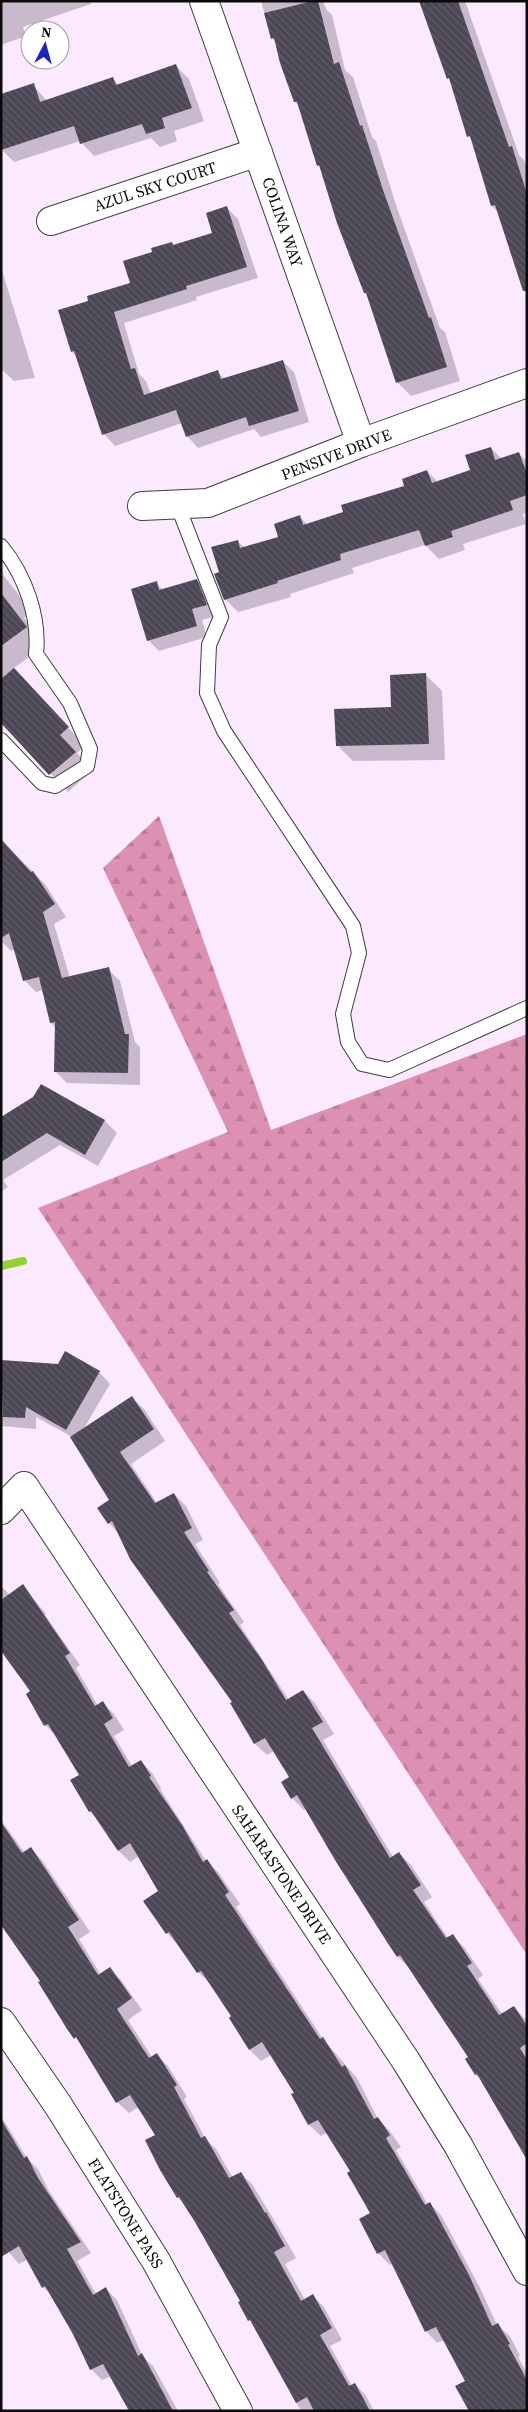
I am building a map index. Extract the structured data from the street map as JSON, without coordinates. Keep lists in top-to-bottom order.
{
  "streets": {
    "street": [
      "AZUL SKY COURT",
      "COLINA WAY",
      "PENSIVE DRIVE",
      "SAHARASTONE DRIVE",
      "FLATSTONE PASS"
    ]
  },
  "crossings": [
    ["AZUL SKY COURT", "COLINA WAY"],
    ["COLINA WAY", "PENSIVE DRIVE"]
  ],
  "north": "top"
}
